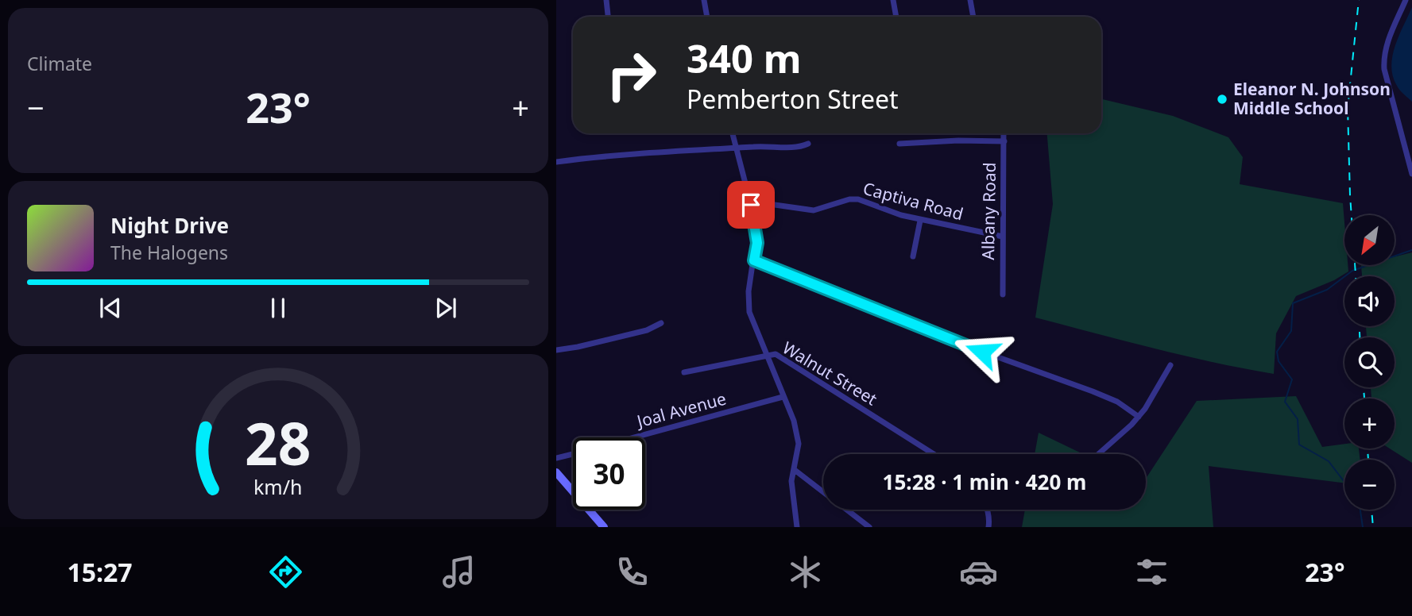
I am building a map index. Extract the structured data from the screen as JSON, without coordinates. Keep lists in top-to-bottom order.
{
  "streets": {
    "street": [
      "Captiva Road",
      "Albany Road",
      "Walnut Street",
      "Joal Avenue"
    ]
  },
  "crossings": [
    ["Captiva Road", "Albany Road"]
  ],
  "places": ["Eleanor N. Johnson Middle School"],
  "north": "bottom left",
  "page": {
    "tile": "Climate",
    "turn": ["340 m", "Pemberton Street"],
    "heat": ["−", "23°", "+"],
    "song": ["Night Drive", "The Halogens"],
    "map_buttons": ["+", "−"],
    "limit": "30",
    "trip": "15:28 · 1 min · 420 m",
    "tabs": ["15:27", "23°"],
    "gauge": ["28", "km/h"]
  }
}
